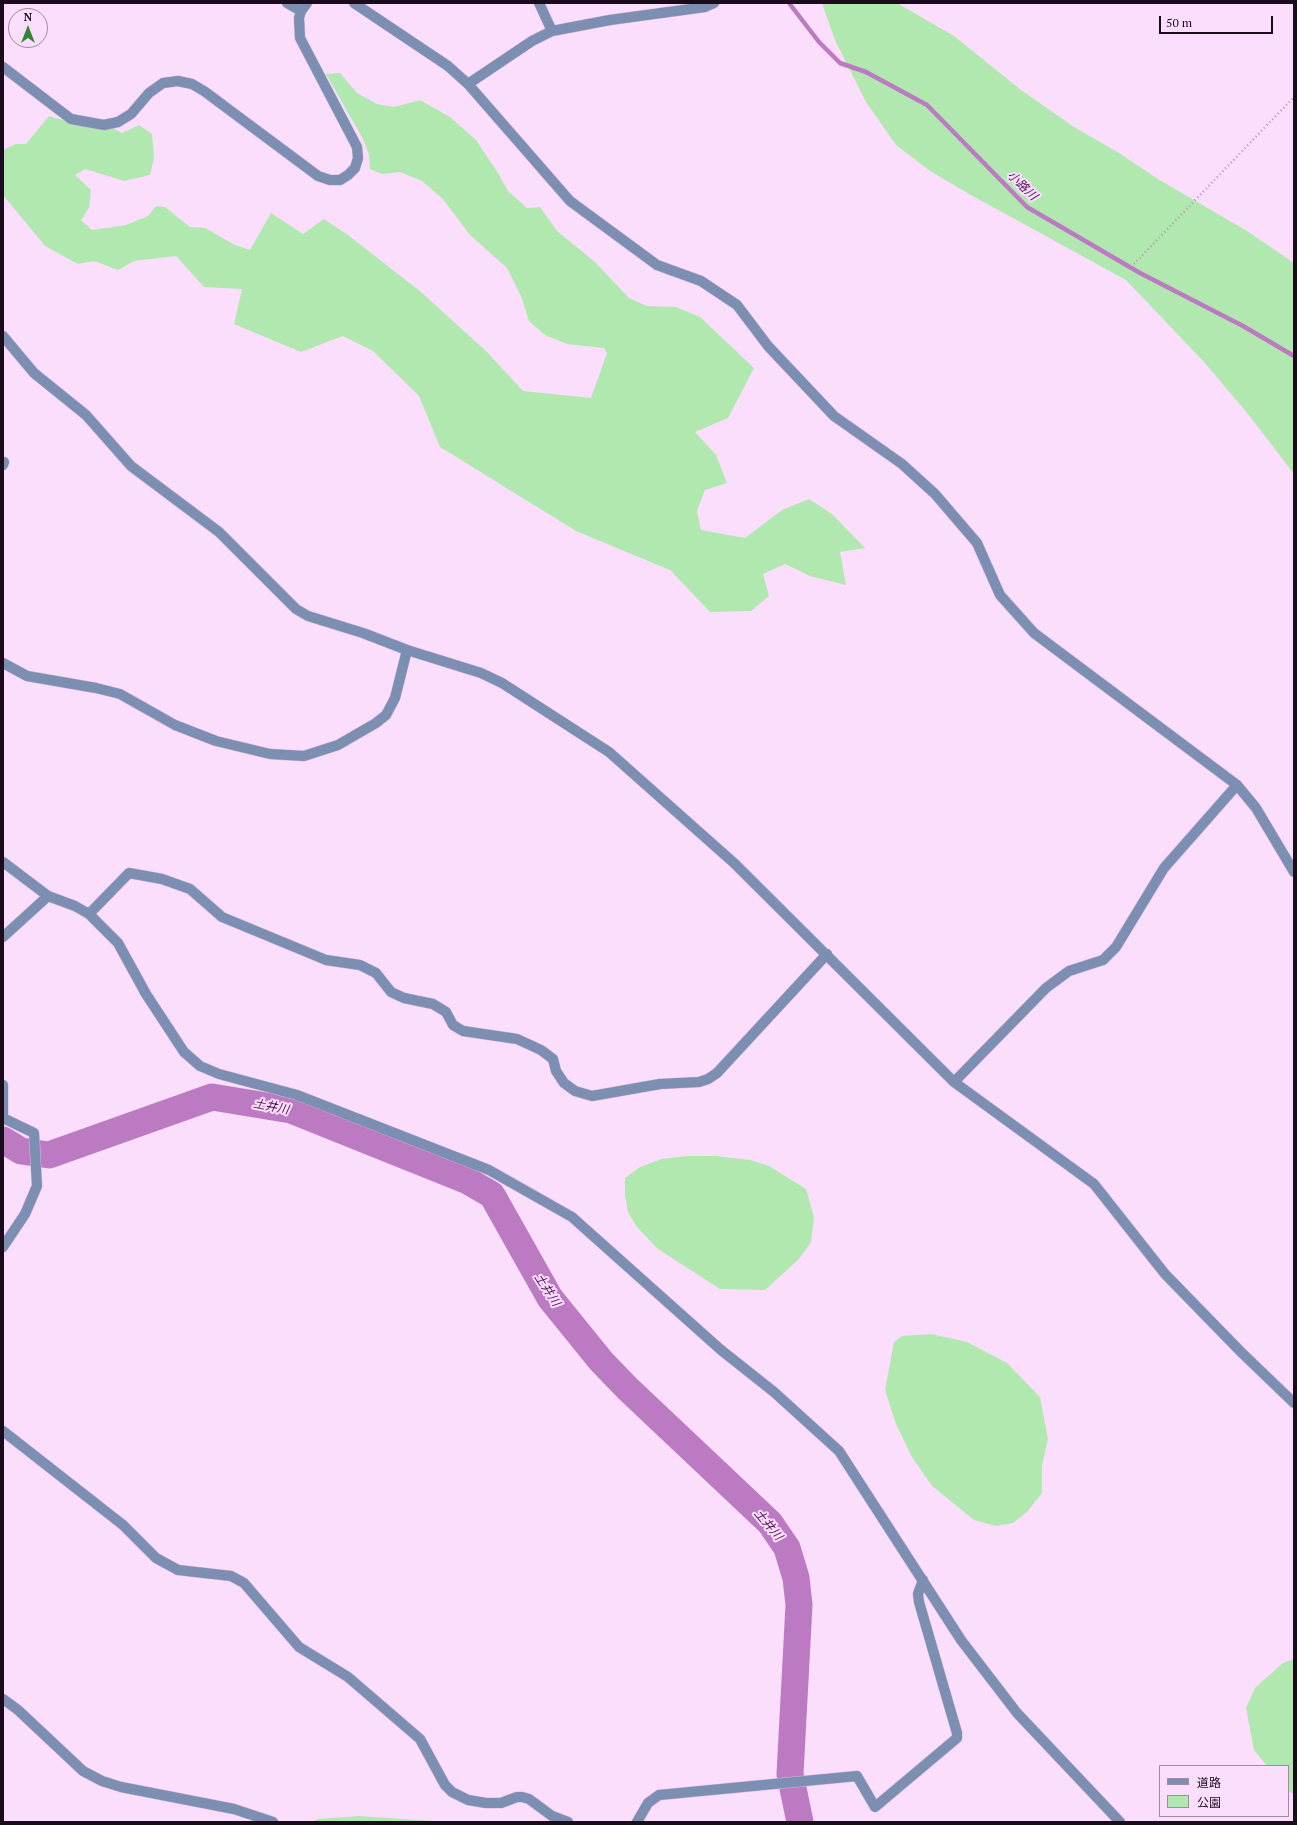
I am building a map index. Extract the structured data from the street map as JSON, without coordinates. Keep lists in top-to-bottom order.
{
  "water": ["小路川", "土井川"],
  "legend": ["道路", "公園"],
  "scale_bar": "50 m",
  "north": "top"
}
